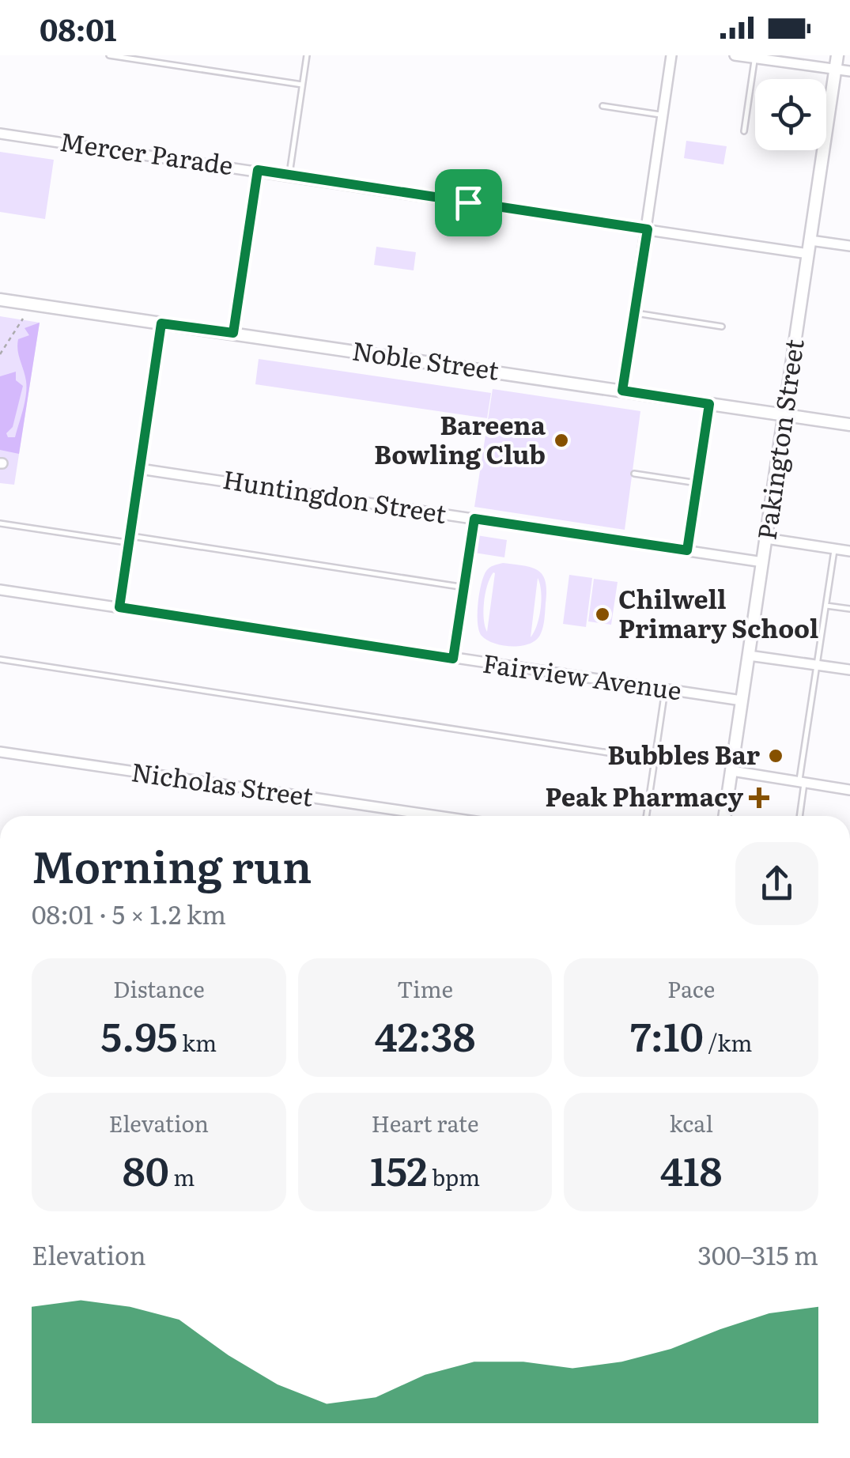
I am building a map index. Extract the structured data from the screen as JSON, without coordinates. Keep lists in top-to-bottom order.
{
  "streets": {
    "street": [
      "Mercer Parade",
      "Noble Street",
      "Pakington Street",
      "Huntingdon Street",
      "Fairview Avenue",
      "Nicholas Street"
    ]
  },
  "crossings": [
    ["Mercer Parade", "Pakington Street"],
    ["Noble Street", "Pakington Street"],
    ["Pakington Street", "Huntingdon Street"],
    ["Pakington Street", "Fairview Avenue"]
  ],
  "places": {
    "other": ["Bareena Bowling Club", "Chilwell Primary School", "Bubbles Bar"],
    "health": ["Peak Pharmacy"]
  },
  "page": {
    "status": "08:01",
    "heading": ["Morning run", "08:01 · 5 × 1.2 km"],
    "stats": [
      ["Distance", "5.95 km"],
      ["Time", "42:38"],
      ["Pace", "7:10 /km"],
      ["Elevation", "80 m"],
      ["Heart rate", "152 bpm"],
      ["kcal", "418"]
    ],
    "chart": ["Elevation", "300–315 m"]
  }
}
